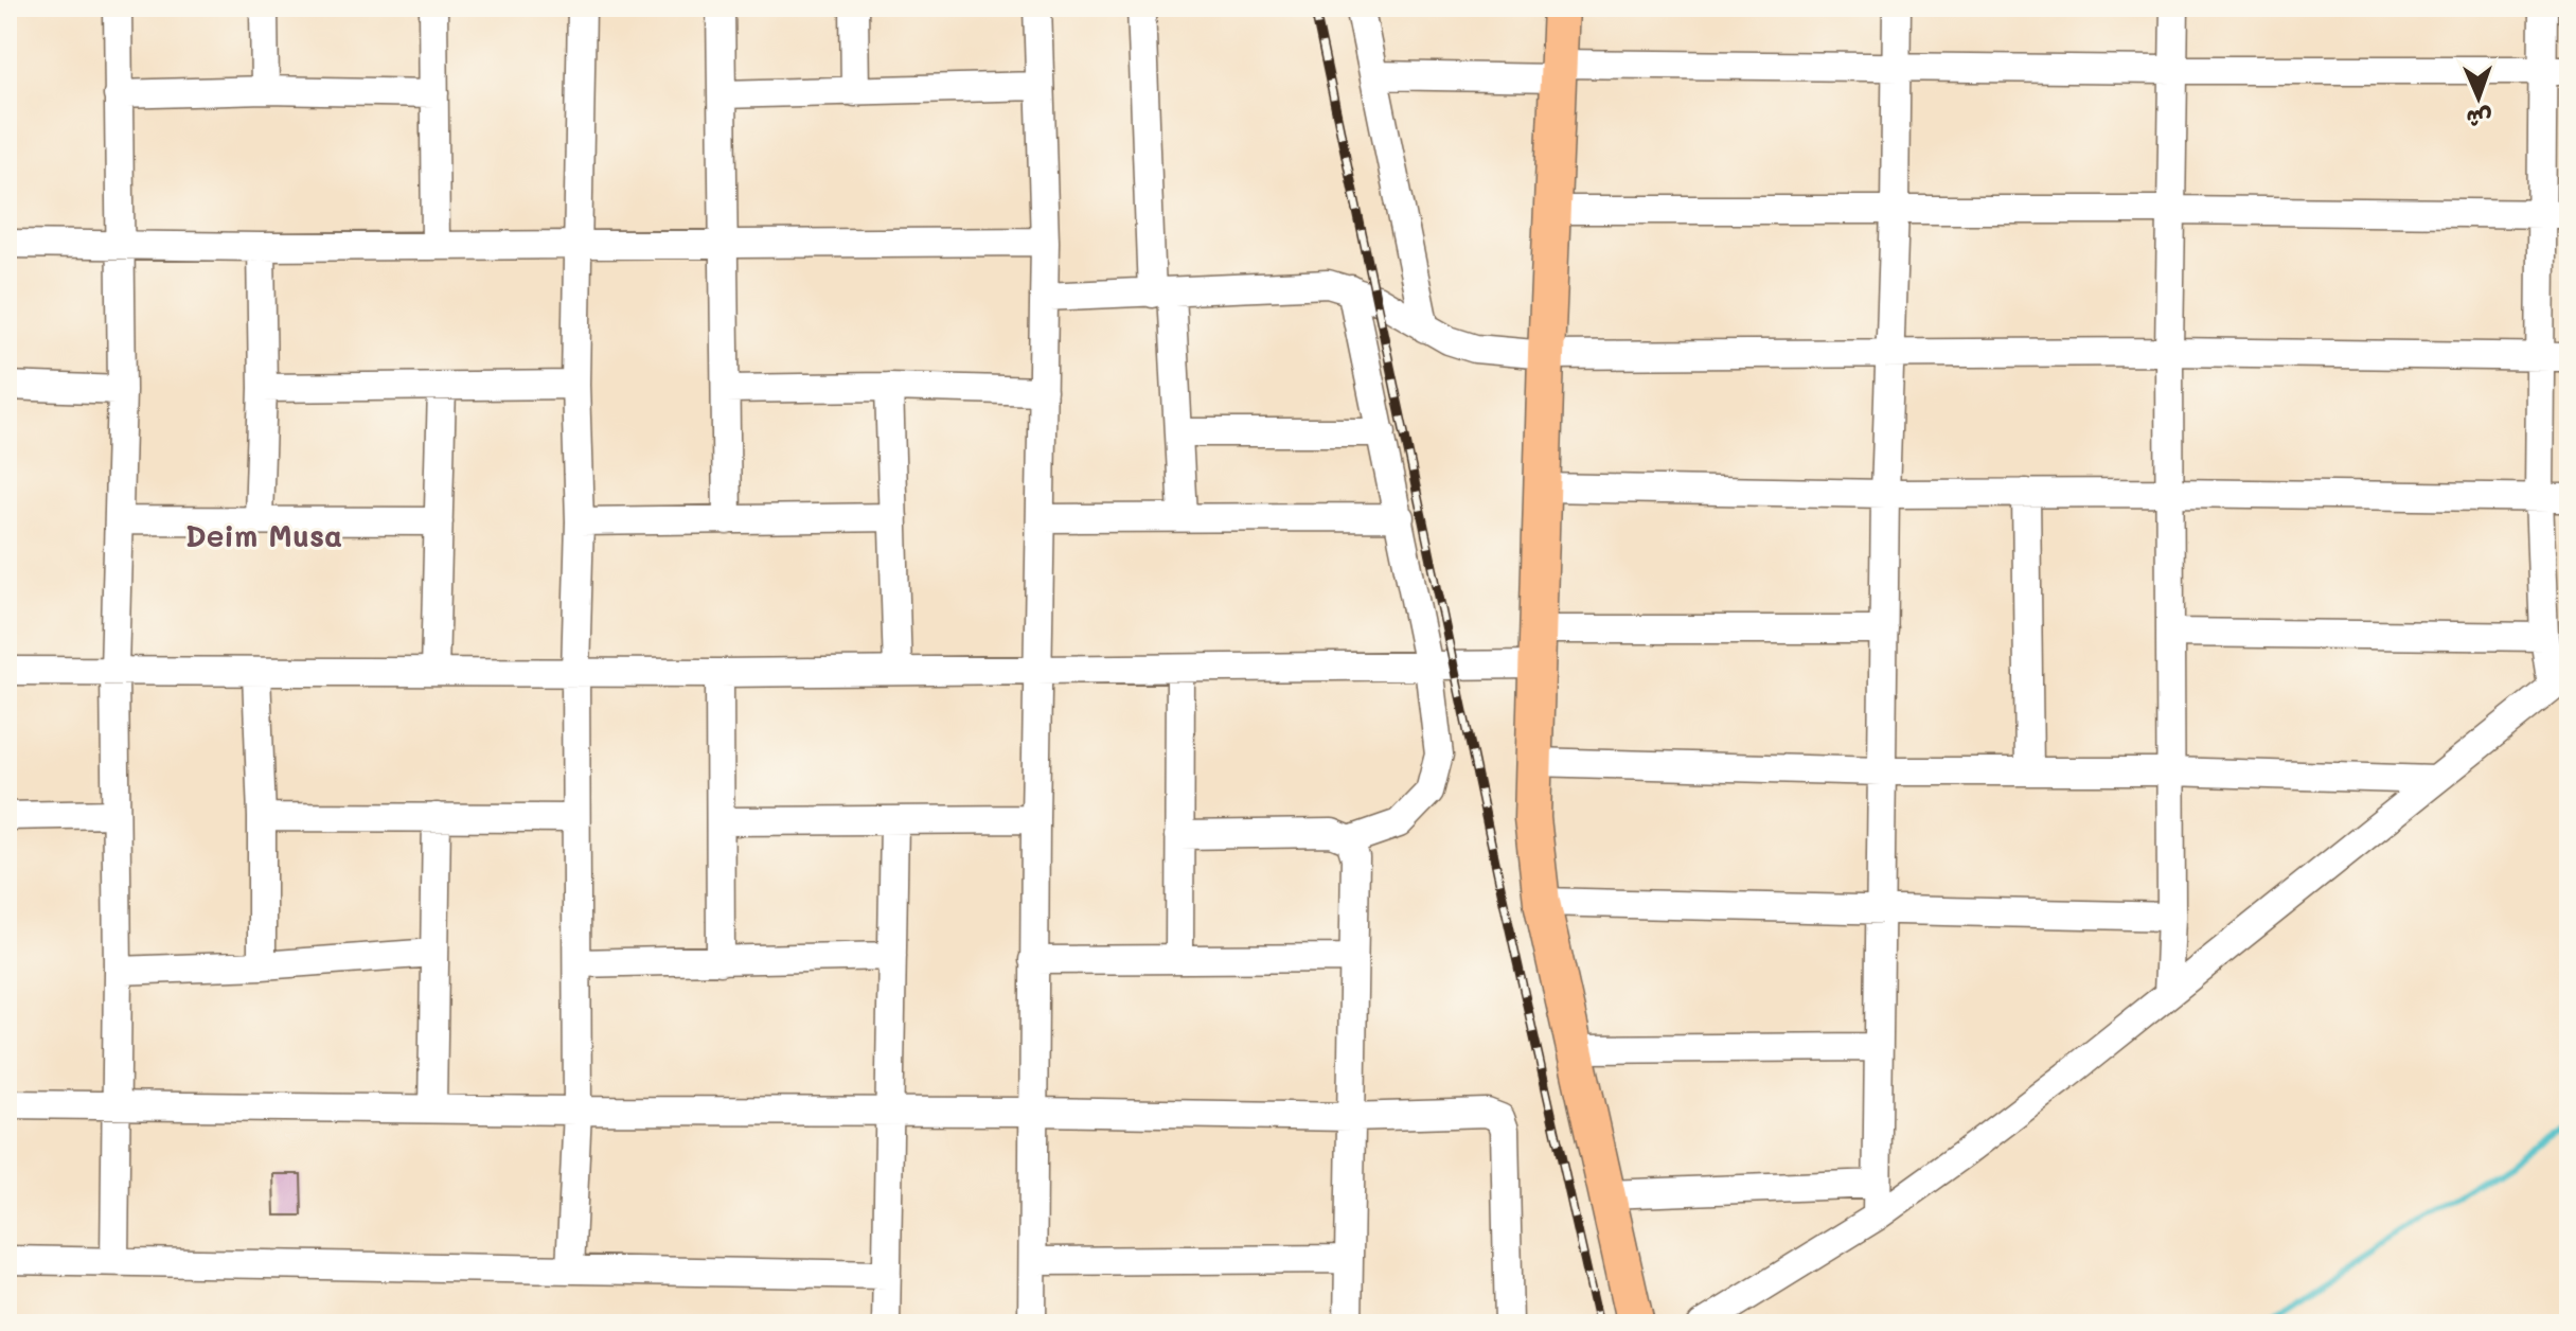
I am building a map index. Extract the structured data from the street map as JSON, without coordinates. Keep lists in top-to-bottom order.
{
  "districts": ["Deim Musa"],
  "north": "bottom"
}
